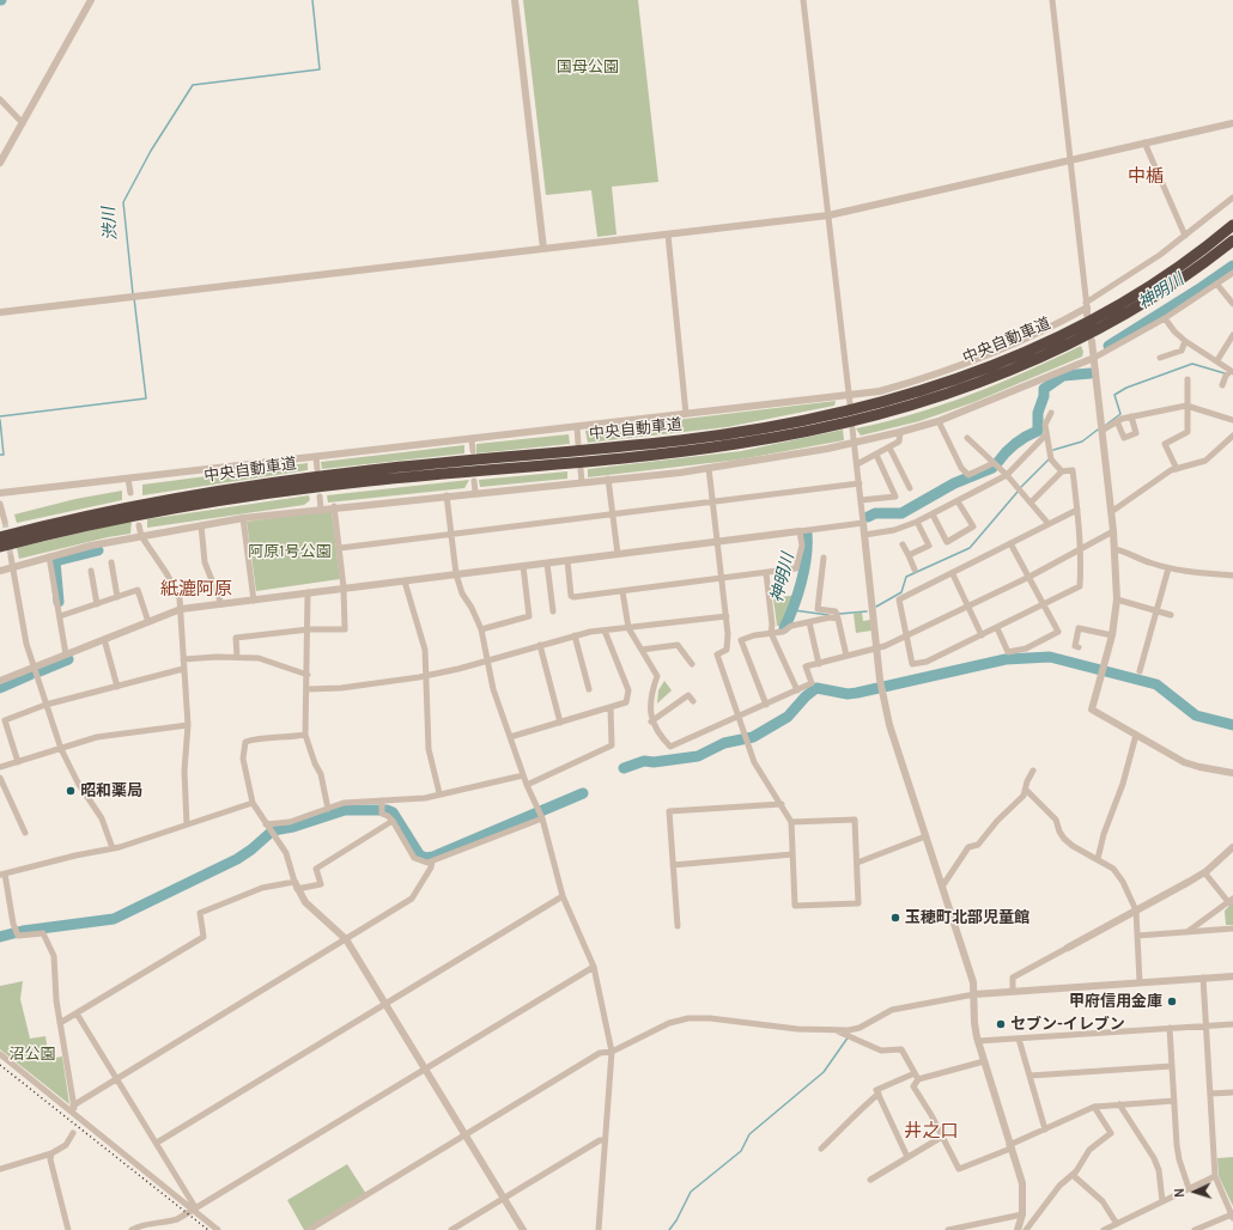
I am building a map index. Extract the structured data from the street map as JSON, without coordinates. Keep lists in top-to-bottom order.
{
  "streets": {
    "highway": ["中央自動車道"]
  },
  "districts": ["中楯", "紙漉阿原", "井之口"],
  "water": ["渋川", "神明川"],
  "parks": ["国母公園", "阿原1号公園", "沼公園"],
  "places": [
    "昭和薬局",
    "玉穂町北部児童館",
    "甲府信用金庫",
    "セブン-イレブン"
  ],
  "north": "left"
}
